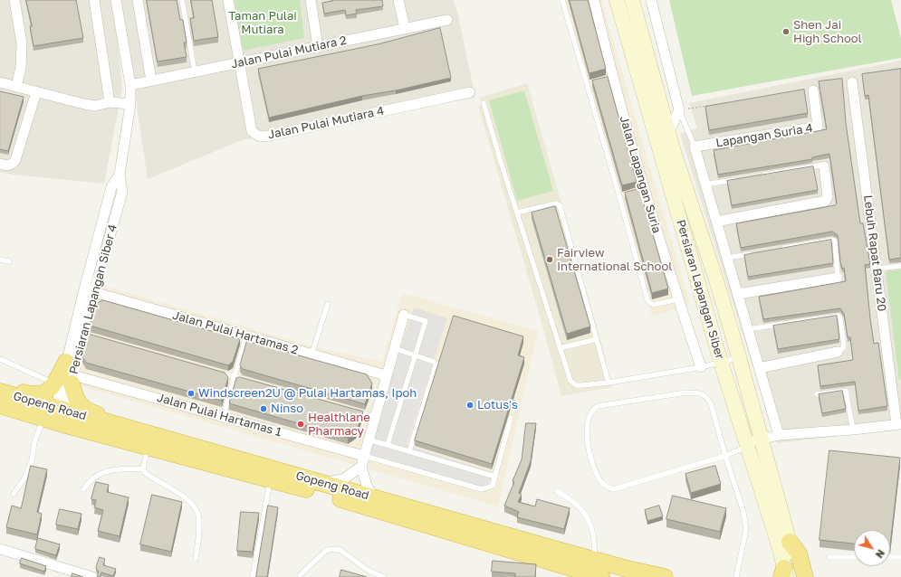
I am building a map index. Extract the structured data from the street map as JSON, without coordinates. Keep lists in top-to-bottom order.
{
  "streets": {
    "highway": ["Gopeng Road"],
    "main road": ["Persiaran Lapangan Siber"],
    "street": [
      "Jalan Pulai Mutiara 2",
      "Jalan Pulai Mutiara 4",
      "Lapangan Suria 4",
      "Jalan Lapangan Suria",
      "Lebuh Rapat Baru 20",
      "Persiaran Lapangan Siber 4",
      "Jalan Pulai Hartamas 2",
      "Jalan Pulai Hartamas 1"
    ]
  },
  "crossings": [
    ["Jalan Pulai Mutiara 2", "Jalan Pulai Mutiara 4"],
    ["Jalan Pulai Mutiara 2", "Persiaran Lapangan Siber 4"],
    ["Persiaran Lapangan Siber 4", "Jalan Pulai Hartamas 2"],
    ["Persiaran Lapangan Siber 4", "Gopeng Road"],
    ["Persiaran Lapangan Siber 4", "Jalan Pulai Hartamas 1"]
  ],
  "parks": ["Taman Pulai Mutiara"],
  "places": [
    "Shen Jai High School",
    "Fairview International School",
    "Windscreen2U @ Pulai Hartamas, Ipoh",
    "Lotus's",
    "Ninso",
    "Healthlane Pharmacy"
  ],
  "north": "bottom right"
}
